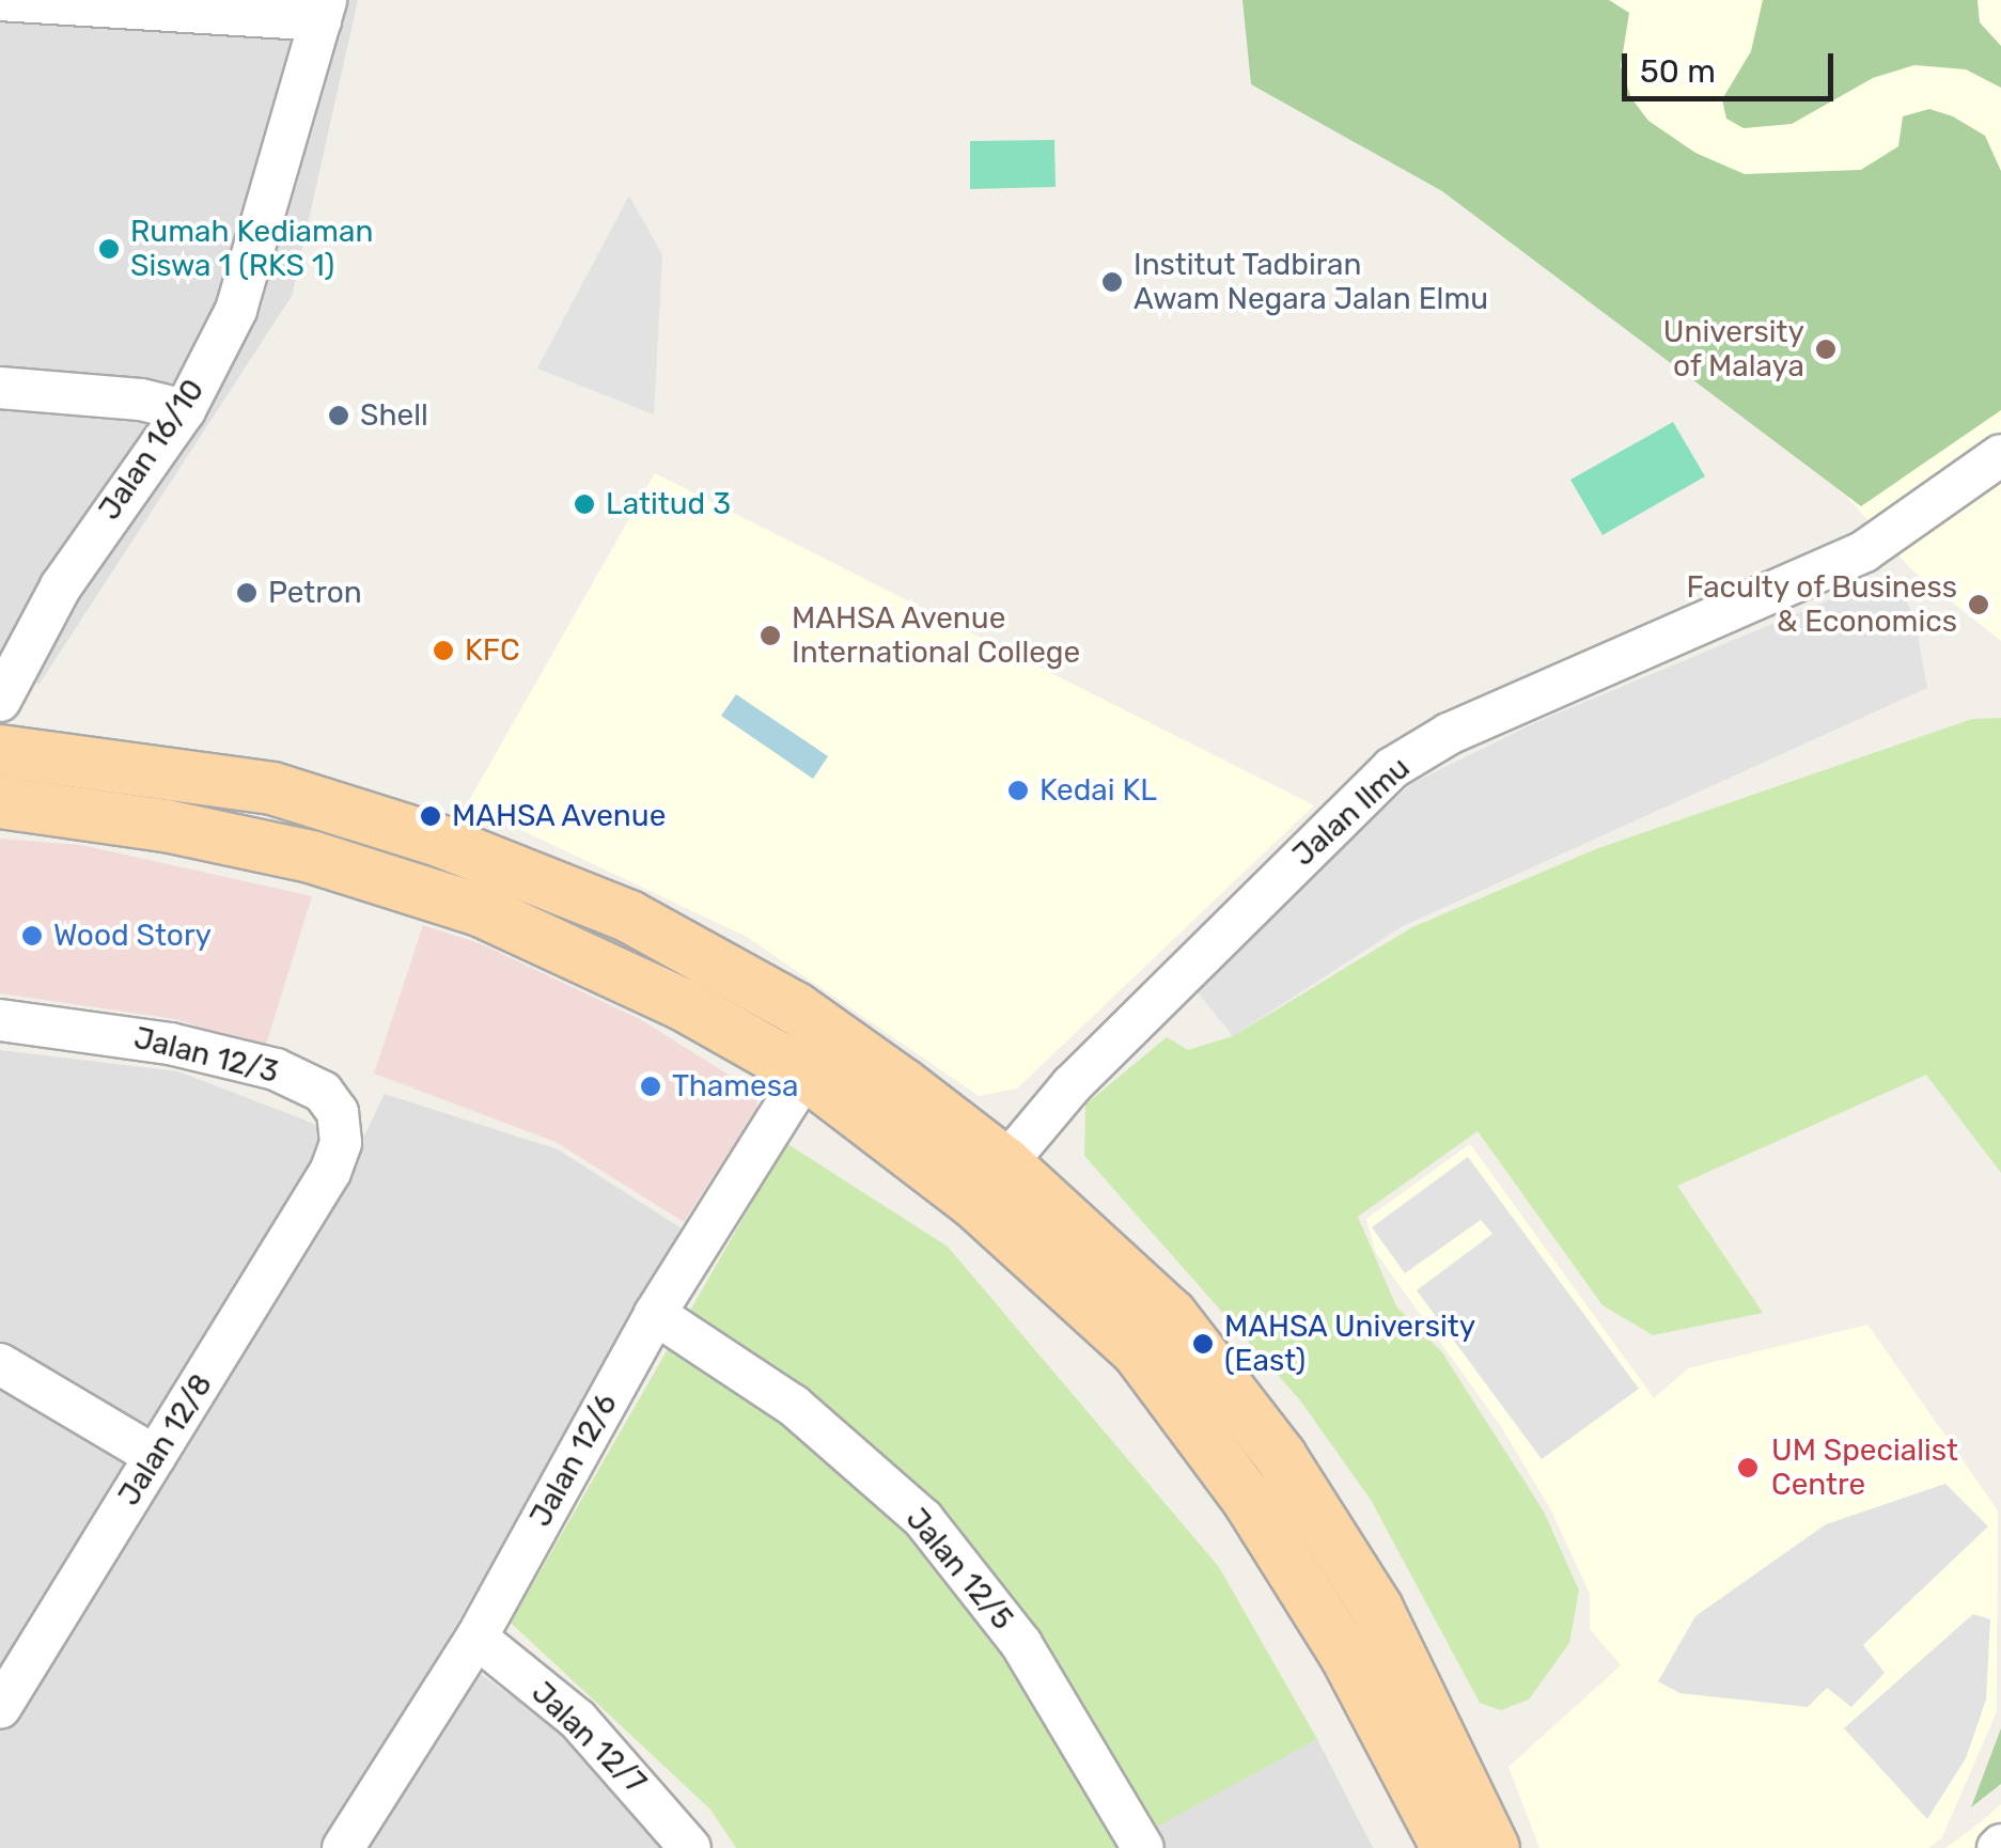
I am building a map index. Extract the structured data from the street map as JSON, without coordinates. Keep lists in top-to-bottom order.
{
  "streets": {
    "street": [
      "Jalan 16/10",
      "Jalan Ilmu",
      "Jalan 12/3",
      "Jalan 12/8",
      "Jalan 12/6",
      "Jalan 12/5",
      "Jalan 12/7"
    ]
  },
  "crossings": [
    ["Jalan 12/3", "Jalan 12/8"],
    ["Jalan 12/6", "Jalan 12/5"],
    ["Jalan 12/6", "Jalan 12/7"]
  ],
  "places": [
    "Rumah Kediaman Siswa 1 (RKS 1)",
    "Institut Tadbiran Awam Negara Jalan Elmu",
    "University of Malaya",
    "Shell",
    "Latitud 3",
    "Petron",
    "Faculty of Business & Economics",
    "MAHSA Avenue International College",
    "KFC",
    "Kedai KL",
    "MAHSA Avenue",
    "Wood Story",
    "Thamesa",
    "MAHSA University (East)",
    "UM Specialist Centre"
  ],
  "scale_bar": "50 m"
}
